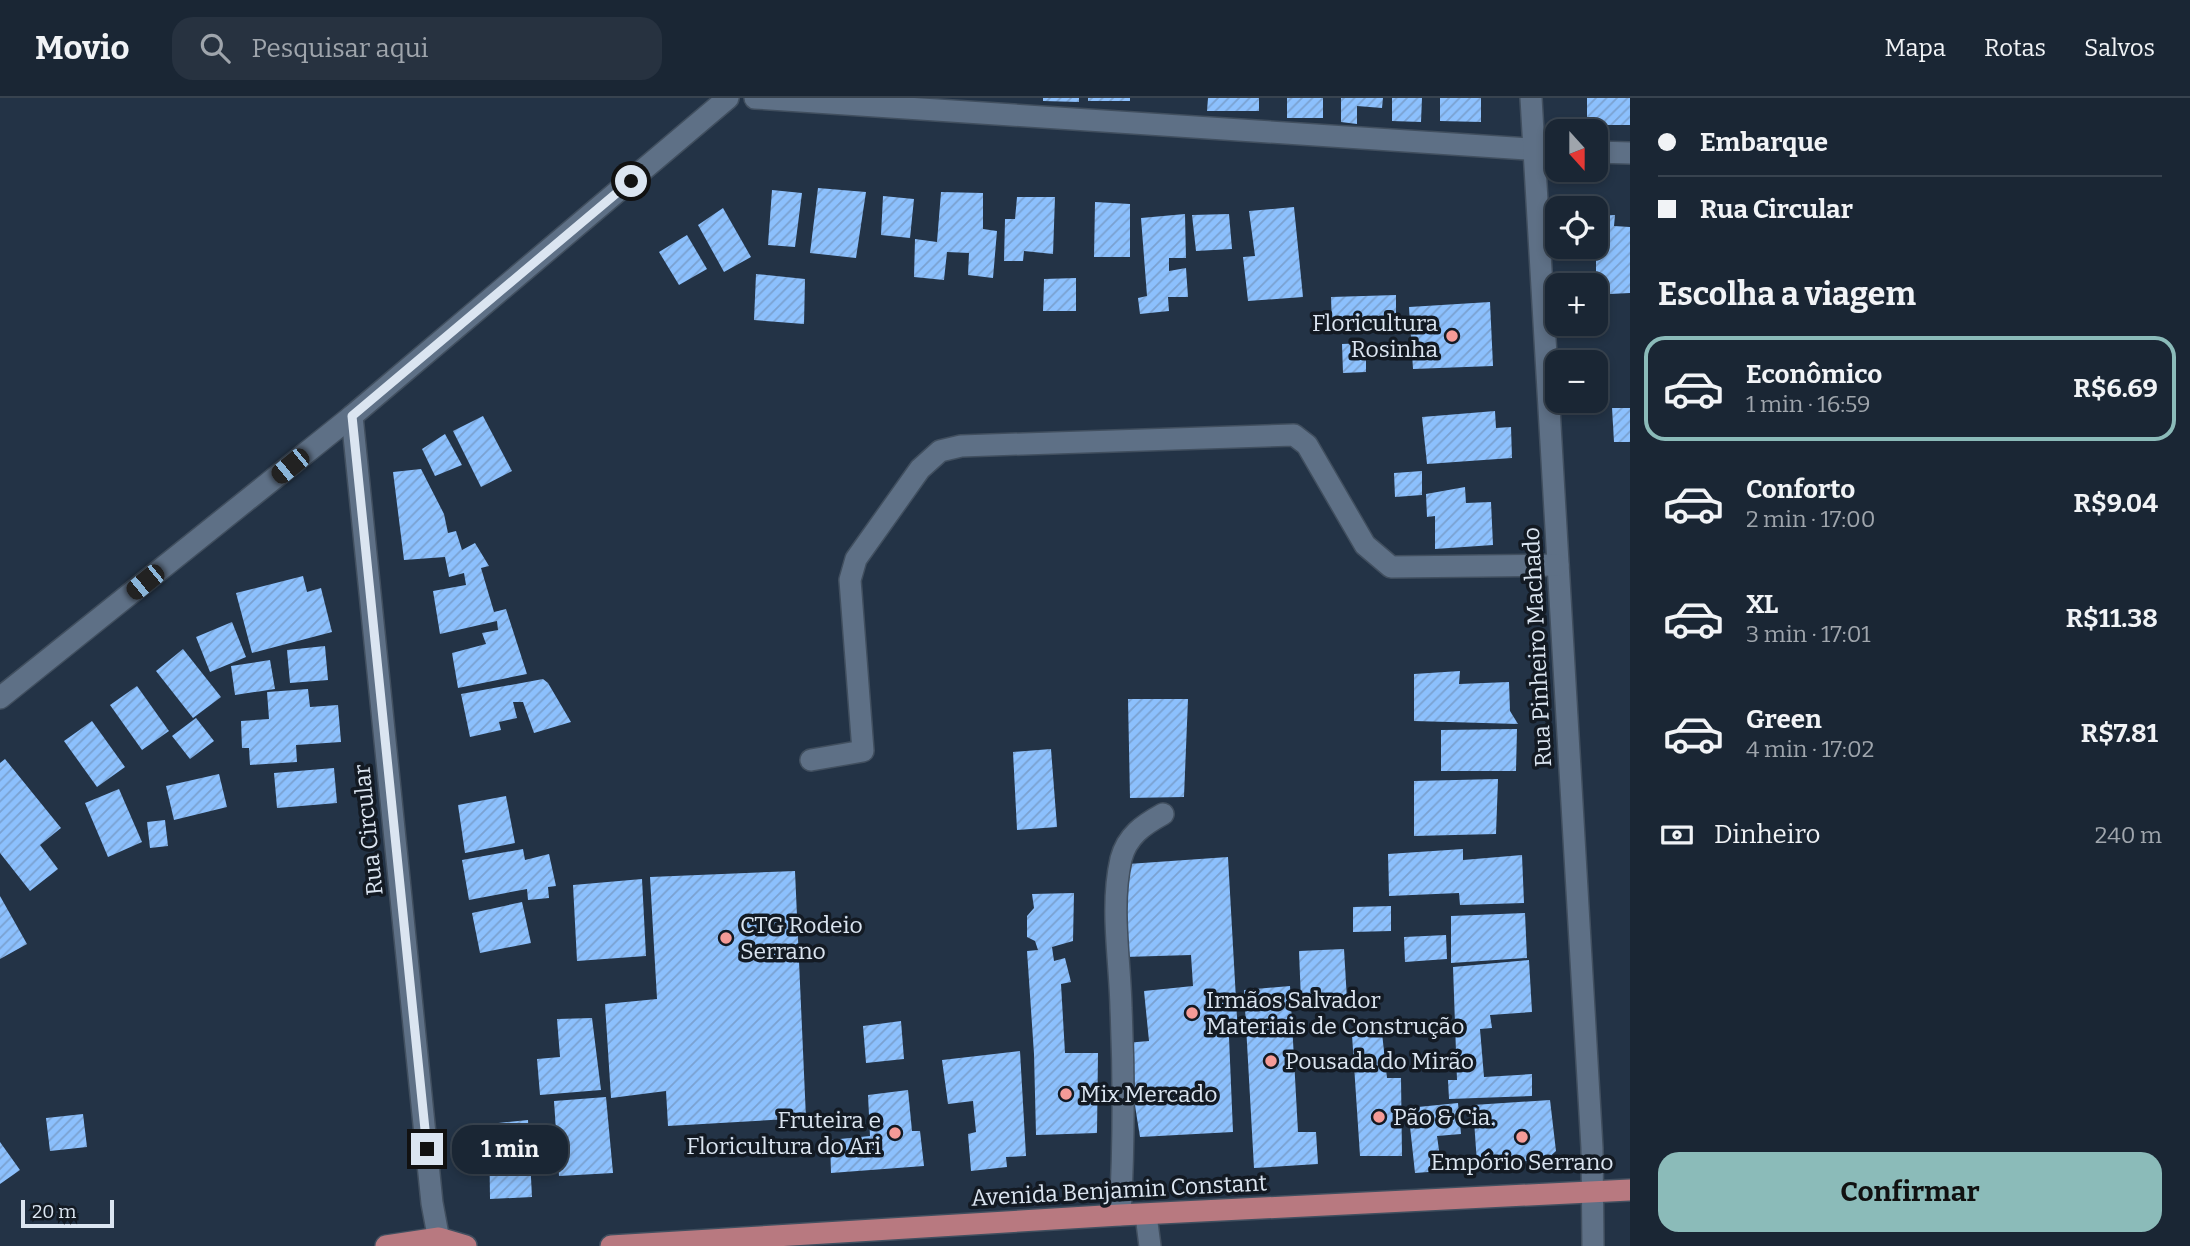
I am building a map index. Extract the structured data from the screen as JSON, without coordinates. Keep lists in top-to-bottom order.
{
  "streets": {
    "main road": ["Avenida Benjamin Constant"],
    "street": ["Rua Pinheiro Machado", "Rua Circular"]
  },
  "crossings": [
    ["Rua Pinheiro Machado", "Avenida Benjamin Constant"]
  ],
  "places": [
    "Floricultura Rosinha",
    "CTG Rodeio Serrano",
    "Irmãos Salvador Materiais de Construção",
    "Pousada do Mirão",
    "Mix Mercado",
    "Pão & Cia.",
    "Fruteira e Floricultura do Ari",
    "Empório Serrano"
  ],
  "scale_bar": "20 m",
  "north": "bottom",
  "page": {
    "header": "Movio",
    "search": "Pesquisar aqui",
    "nav": ["Mapa", "Rotas", "Salvos"],
    "banner": ["Embarque", "Rua Circular"],
    "map_buttons": ["+", "−"],
    "heading": "Escolha a viagem",
    "list": [
      {
        "name": "Econômico",
        "note": "1 min · 16:59",
        "value": "R$6.69"
      },
      {
        "name": "Conforto",
        "note": "2 min · 17:00",
        "value": "R$9.04"
      },
      {
        "name": "XL",
        "note": "3 min · 17:01",
        "value": "R$11.38"
      },
      {
        "name": "Green",
        "note": "4 min · 17:02",
        "value": "R$7.81"
      }
    ],
    "pay": ["Dinheiro", "240 m"],
    "bubble": "1 min",
    "buttons": "Confirmar",
    "scale": "20 m"
  }
}
